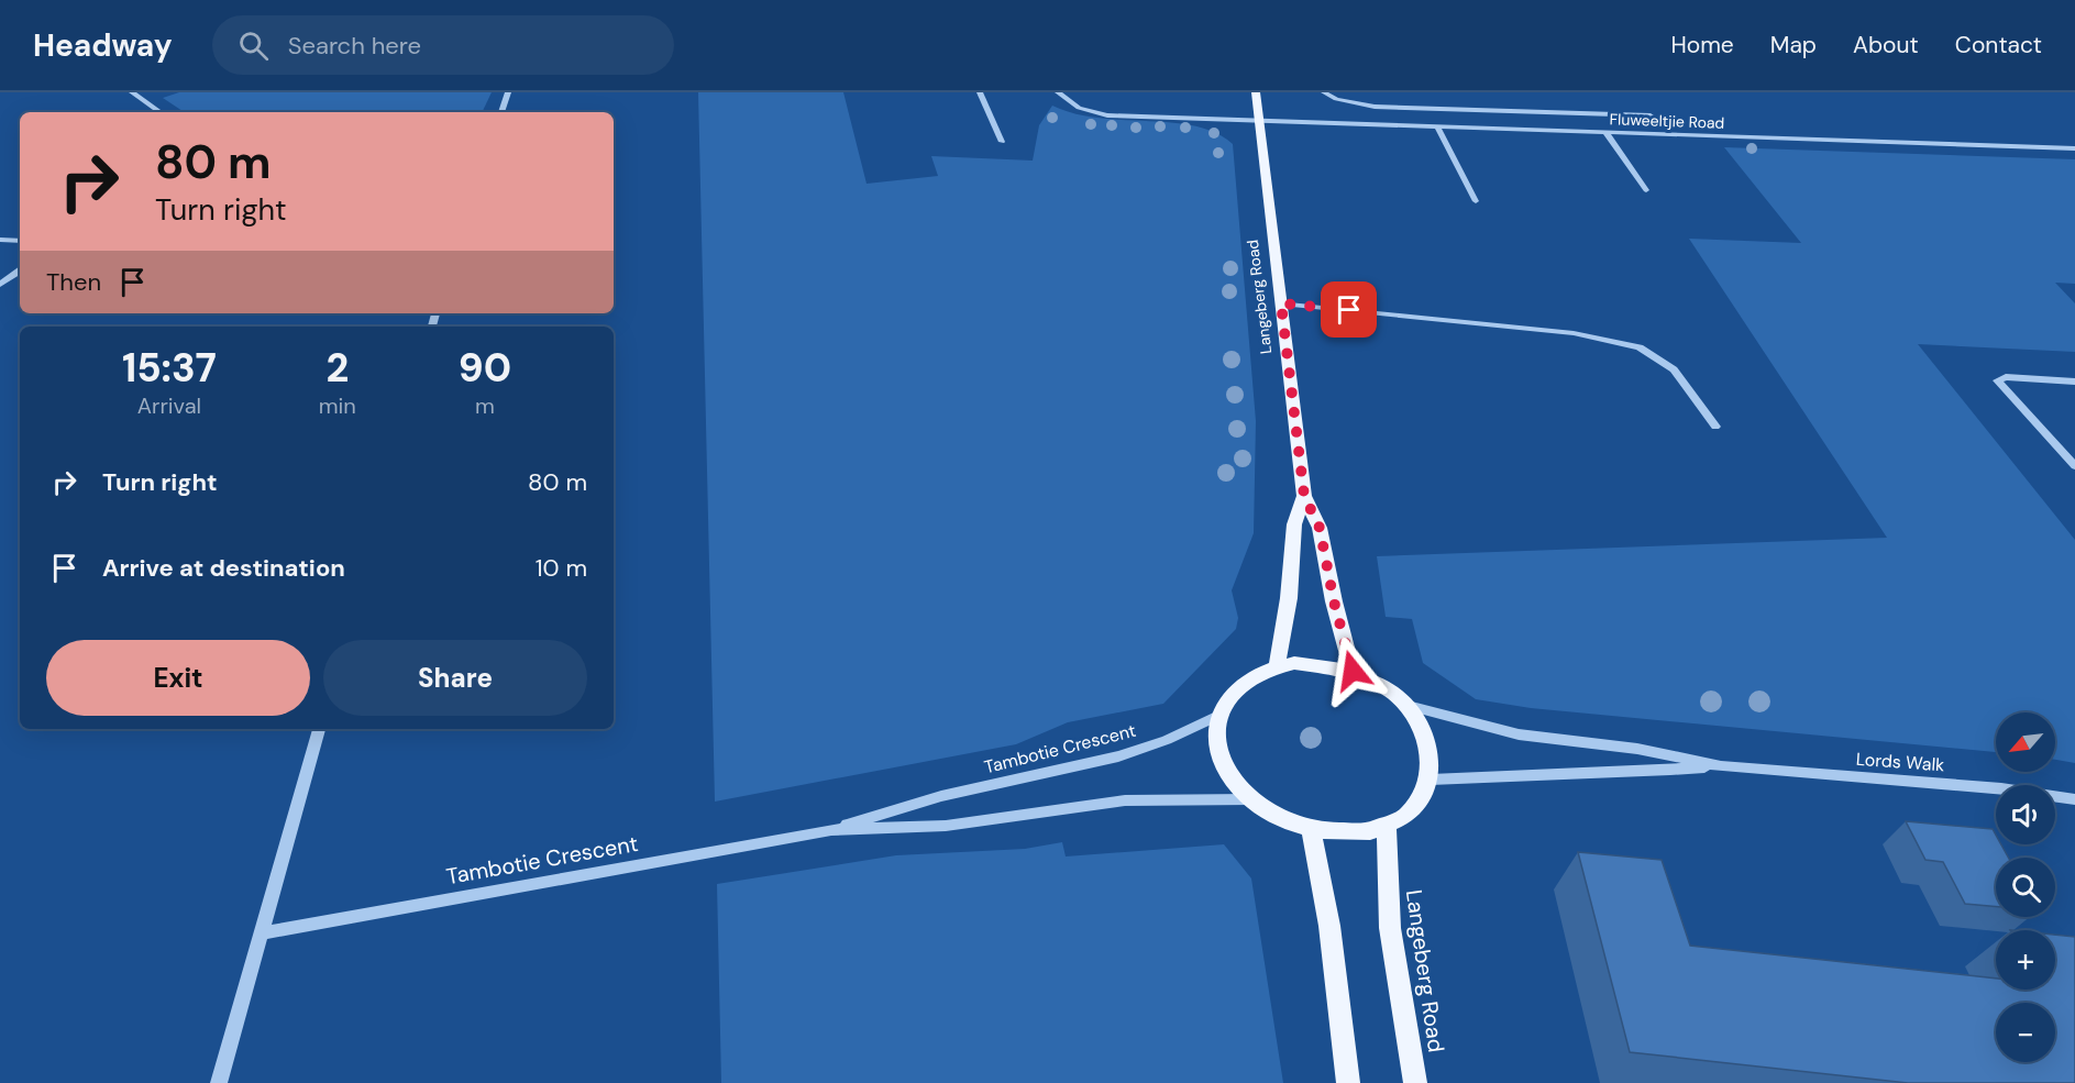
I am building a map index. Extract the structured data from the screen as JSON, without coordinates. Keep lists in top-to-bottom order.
{
  "streets": {
    "main road": ["Langeberg Road"],
    "street": ["Fluweeltjie Road", "Tambotie Crescent", "Lords Walk"]
  },
  "crossings": [
    ["Fluweeltjie Road", "Langeberg Road"],
    ["Langeberg Road", "Tambotie Crescent"],
    ["Langeberg Road", "Lords Walk"],
    ["Tambotie Crescent", "Lords Walk"]
  ],
  "north": "bottom left",
  "page": {
    "header": "Headway",
    "search": "Search here",
    "nav": [
      "Home",
      "Map",
      "About",
      "Contact"
    ],
    "turn": ["80 m", "Turn right"],
    "then": "Then",
    "eta": [
      "15:37",
      "Arrival",
      "2",
      "min",
      "90",
      "m"
    ],
    "list": [
      {
        "name": "Turn right",
        "value": "80 m"
      },
      {
        "name": "Arrive at destination",
        "value": "10 m"
      }
    ],
    "buttons": ["Exit", "Share"],
    "map_buttons": ["+", "−"]
  }
}
